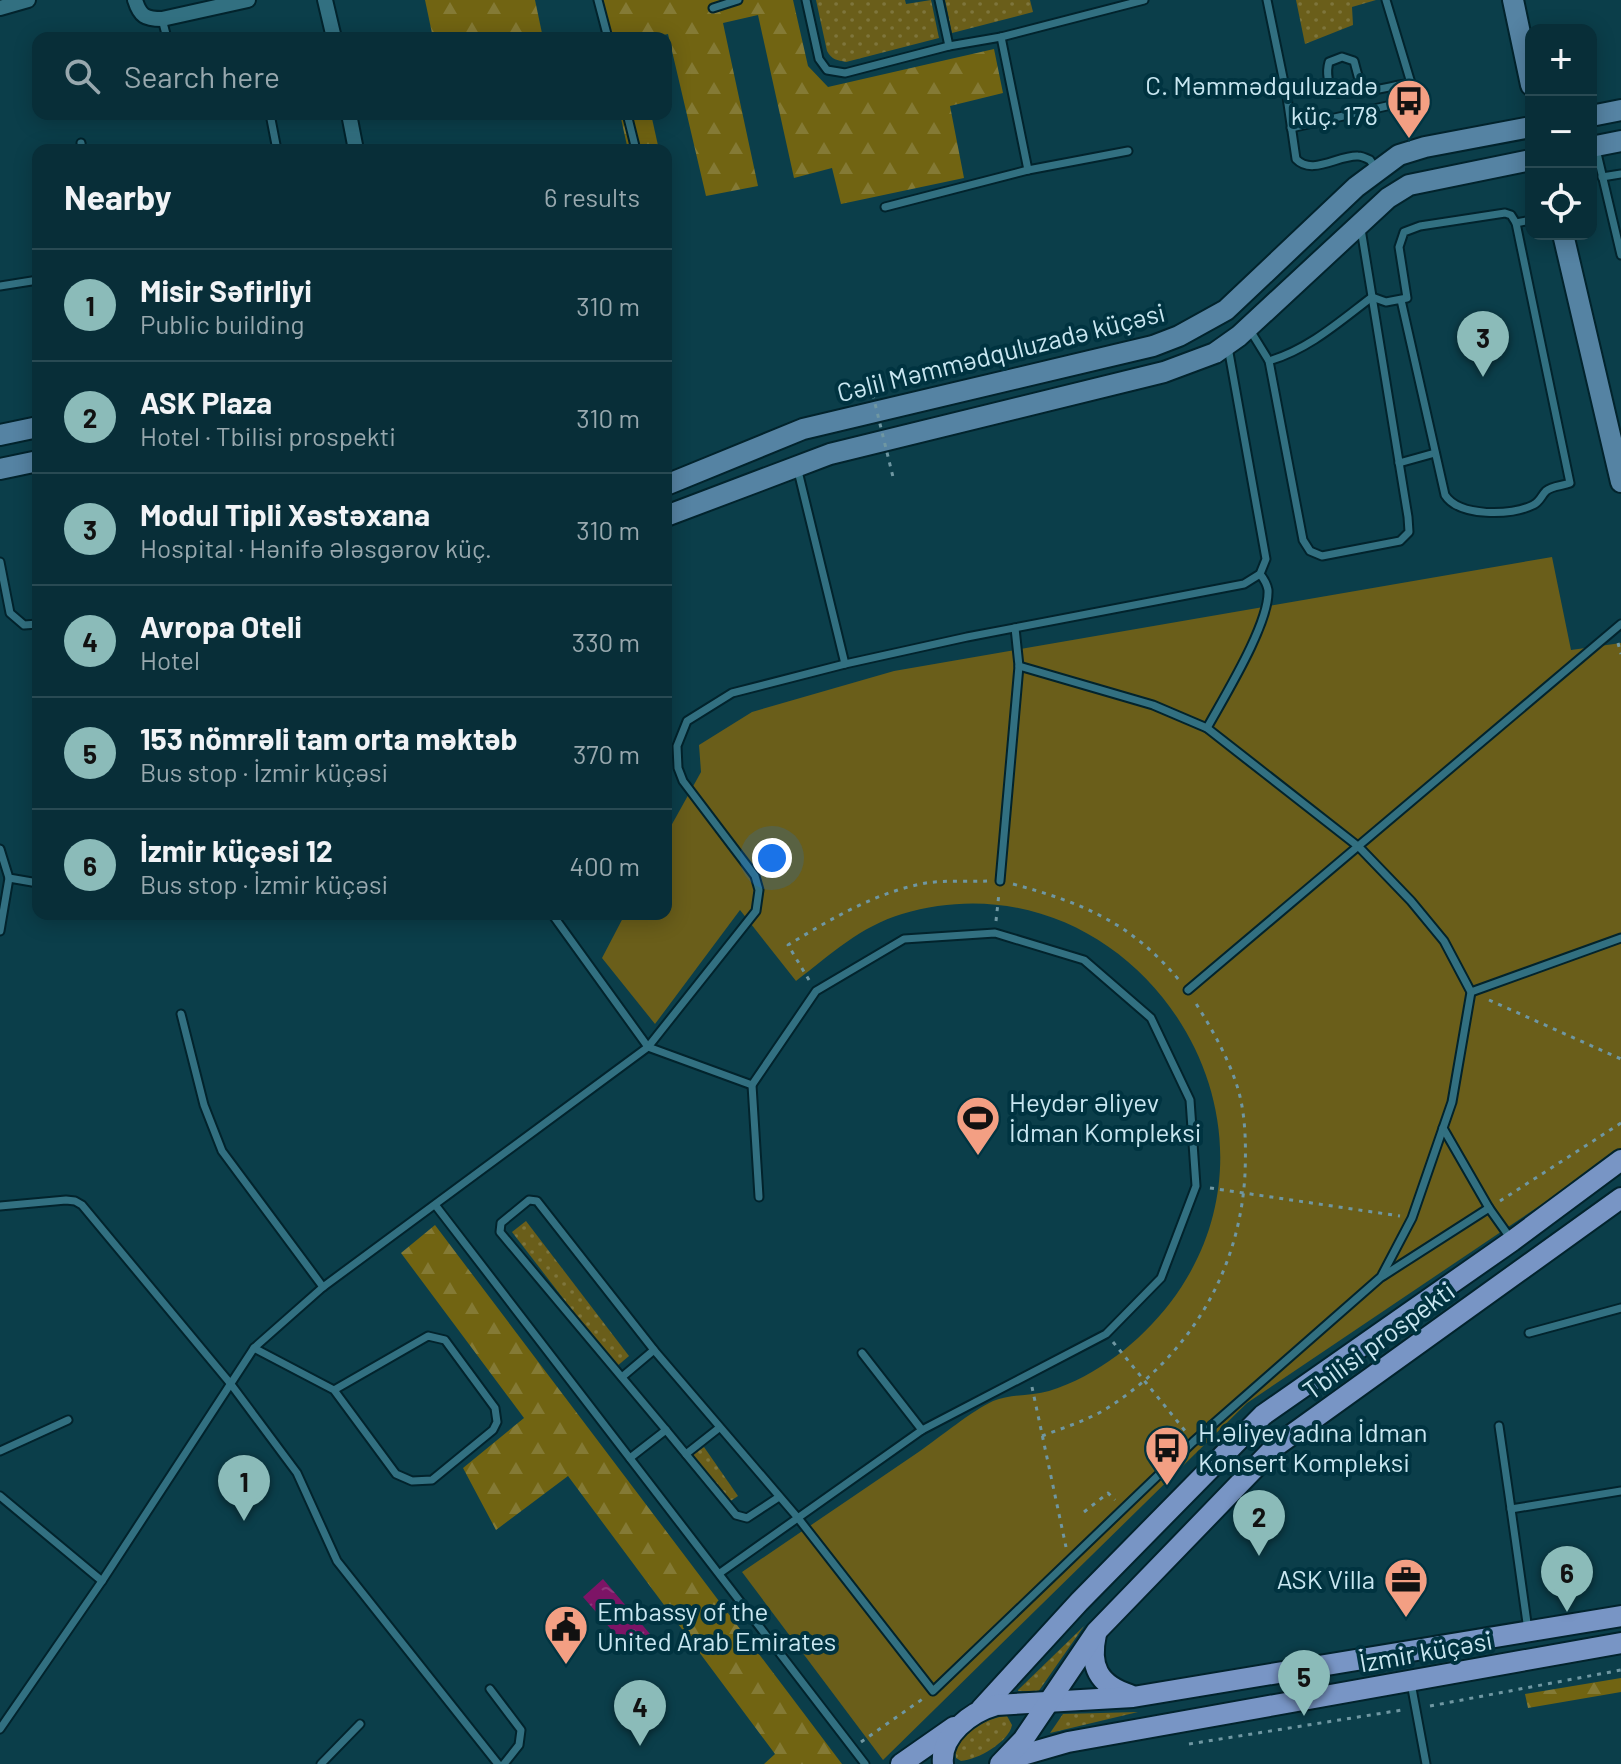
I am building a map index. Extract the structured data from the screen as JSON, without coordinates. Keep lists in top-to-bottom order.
{
  "streets": {
    "main road": ["Cəlil Məmmədquluzadə küçəsi", "Tbilisi prospekti", "İzmir küçəsi"]
  },
  "crossings": [
    ["Tbilisi prospekti", "İzmir küçəsi"]
  ],
  "places": {
    "bus stop": ["C. Məmmədquluzadə küç. 178", "H.Əliyev adına İdman Konsert Kompleksi"],
    "sports": ["Heydər Əliyev İdman Kompleksi"],
    "office": ["ASK Villa"],
    "public building": ["Embassy of the United Arab Emirates"]
  },
  "page": {
    "map_buttons": ["+", "−"],
    "search": "Search here",
    "heading": ["Nearby", "6 results"],
    "list": [
      {
        "mark": "1",
        "name": "Misir Səfirliyi",
        "note": "Public building",
        "value": "310 m"
      },
      {
        "mark": "2",
        "name": "ASK Plaza",
        "note": "Hotel · Tbilisi prospekti",
        "value": "310 m"
      },
      {
        "mark": "3",
        "name": "Modul Tipli Xəstəxana",
        "note": "Hospital · Hənifə Ələsgərov küç.",
        "value": "310 m"
      },
      {
        "mark": "4",
        "name": "Avropa Oteli",
        "note": "Hotel",
        "value": "330 m"
      },
      {
        "mark": "5",
        "name": "153 nömrəli tam orta məktəb",
        "note": "Bus stop · İzmir küçəsi",
        "value": "370 m"
      },
      {
        "mark": "6",
        "name": "İzmir küçəsi 12",
        "note": "Bus stop · İzmir küçəsi",
        "value": "400 m"
      }
    ],
    "pins": [
      "3",
      "1",
      "2",
      "6",
      "5",
      "4"
    ]
  }
}
